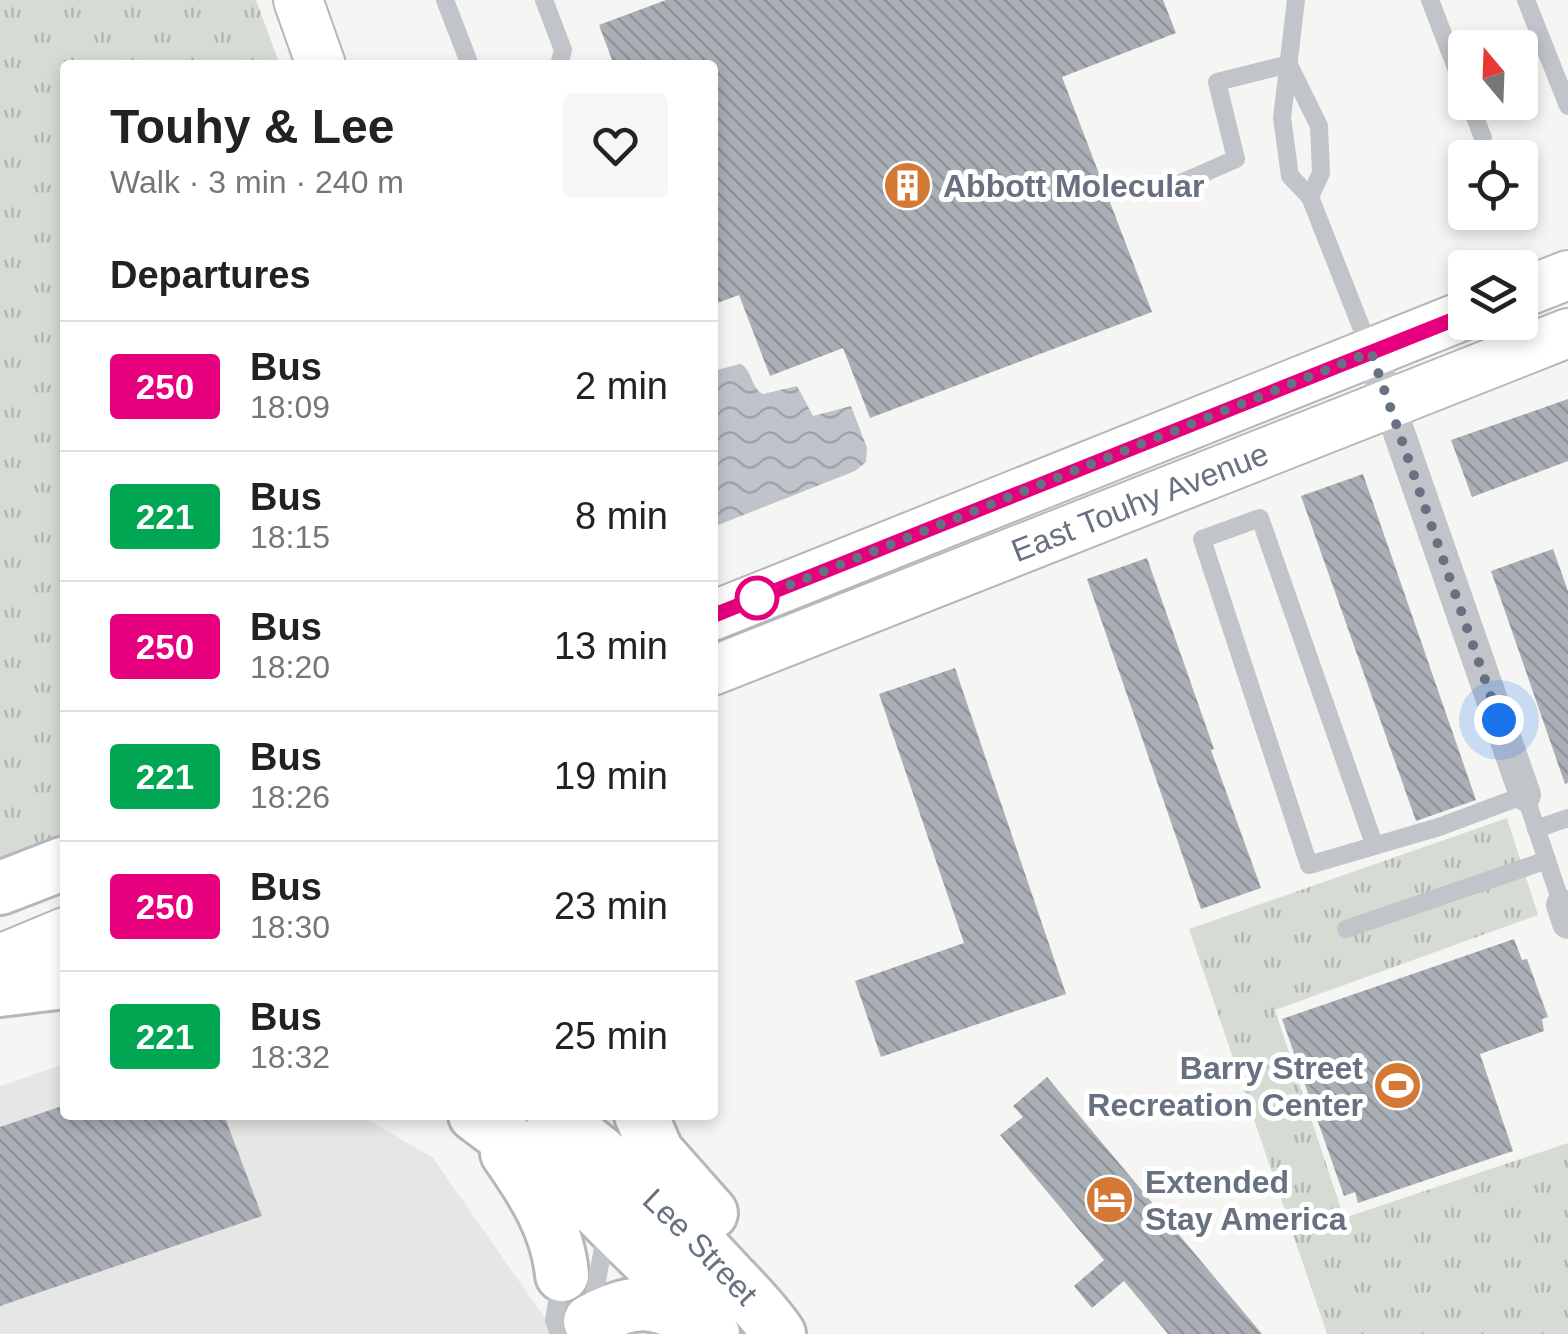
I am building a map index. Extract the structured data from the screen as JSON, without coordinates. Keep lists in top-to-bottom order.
{
  "streets": {
    "main road": ["East Touhy Avenue", "Lee Street"]
  },
  "places": {
    "building": ["Abbott Molecular"],
    "sports": ["Barry Street Recreation Center"],
    "hotel": ["Extended Stay America"]
  },
  "lines": ["bus line 250"],
  "north": "top",
  "page": {
    "heading": [
      ["Touhy & Lee", "Walk · 3 min · 240 m"],
      "Departures"
    ],
    "list": [
      {
        "mark": "250",
        "name": "Bus",
        "note": "18:09",
        "value": "2 min"
      },
      {
        "mark": "221",
        "name": "Bus",
        "note": "18:15",
        "value": "8 min"
      },
      {
        "mark": "250",
        "name": "Bus",
        "note": "18:20",
        "value": "13 min"
      },
      {
        "mark": "221",
        "name": "Bus",
        "note": "18:26",
        "value": "19 min"
      },
      {
        "mark": "250",
        "name": "Bus",
        "note": "18:30",
        "value": "23 min"
      },
      {
        "mark": "221",
        "name": "Bus",
        "note": "18:32",
        "value": "25 min"
      }
    ]
  }
}
